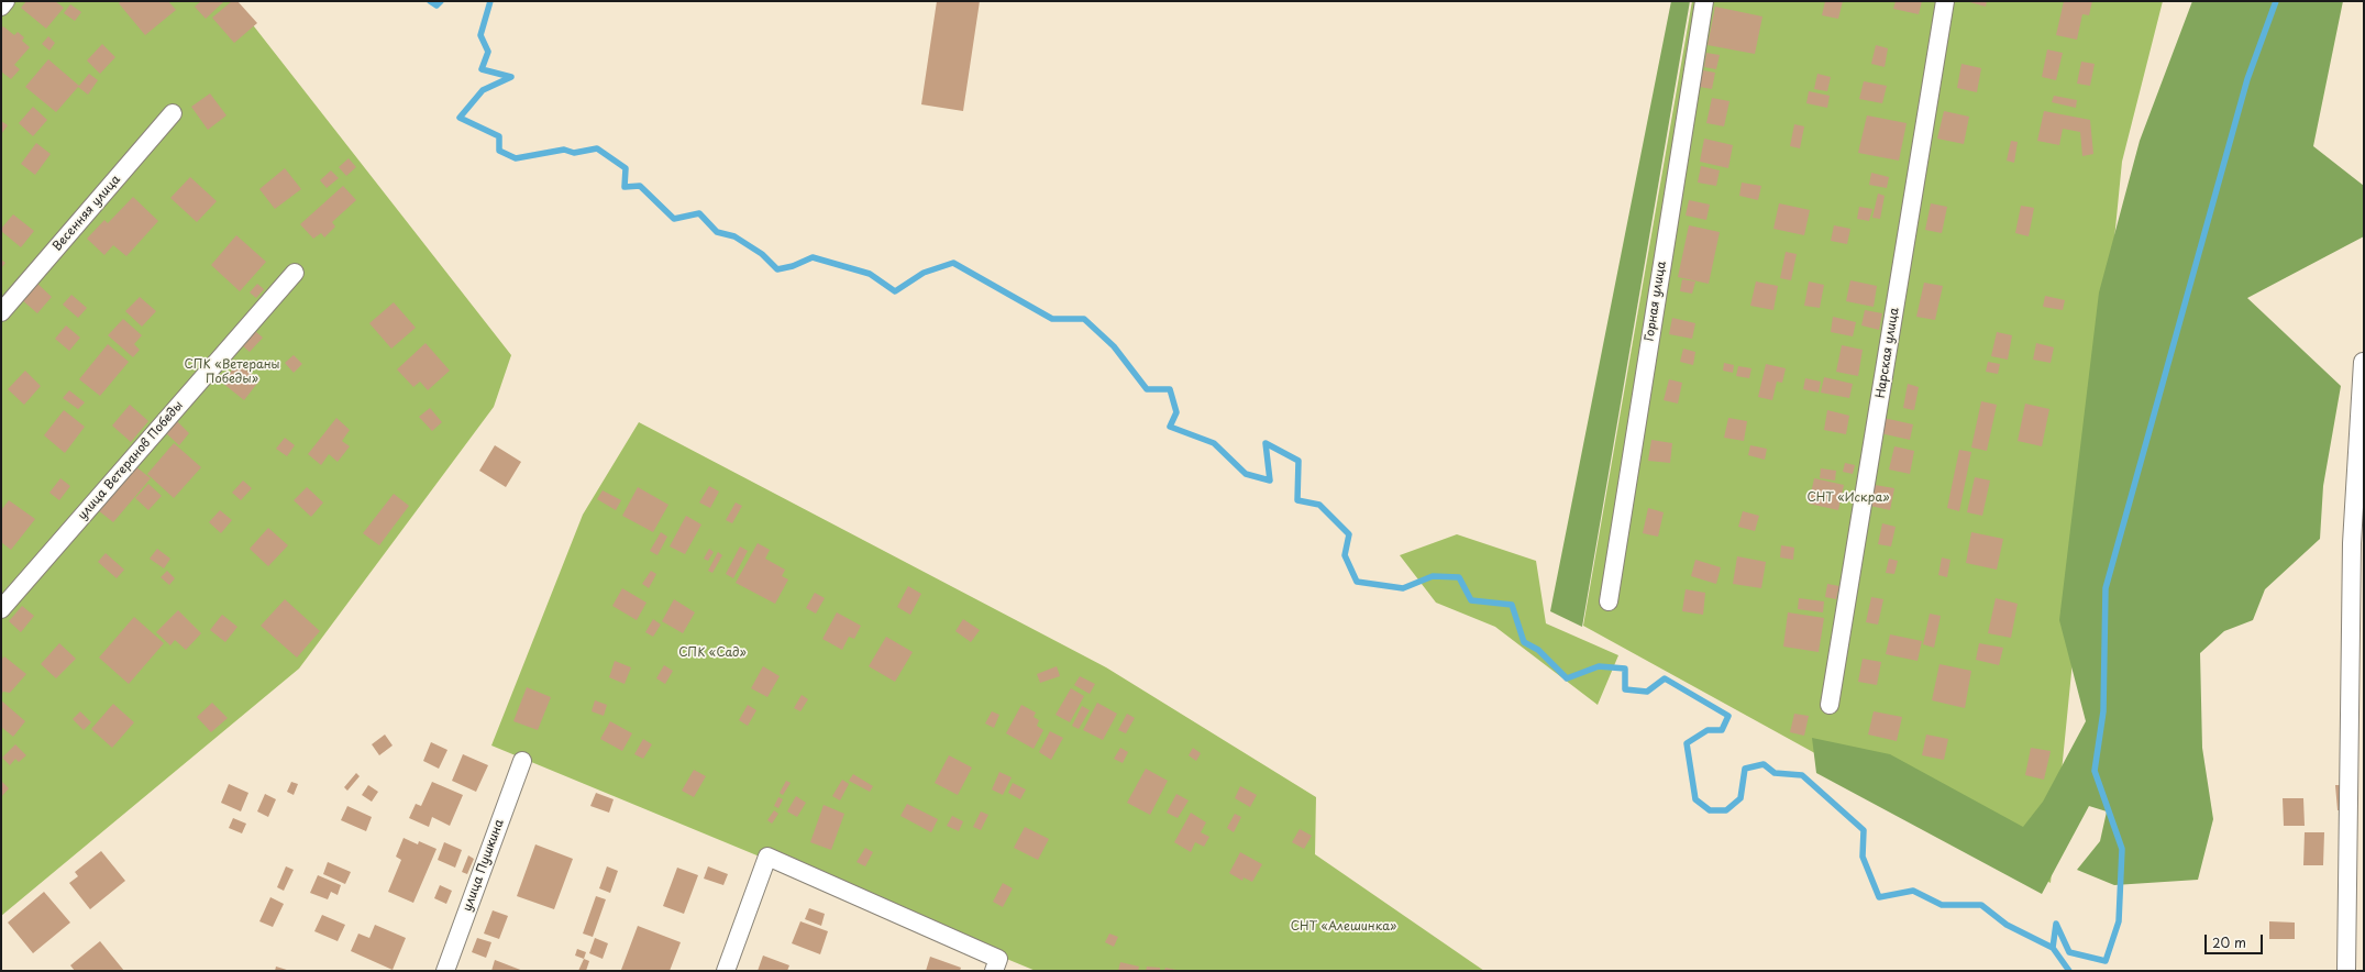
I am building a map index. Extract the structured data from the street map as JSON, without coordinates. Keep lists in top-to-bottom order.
{
  "streets": {
    "street": [
      "Весенняя улица",
      "Горная улица",
      "Нарская улица",
      "улица Ветеранов Победы",
      "улица Пушкина"
    ]
  },
  "parks": [
    "СПК «Ветераны Победы»",
    "СНТ «Искра»",
    "СПК «Сад»",
    "СНТ «Алешинка»"
  ],
  "scale_bar": "20 m"
}
